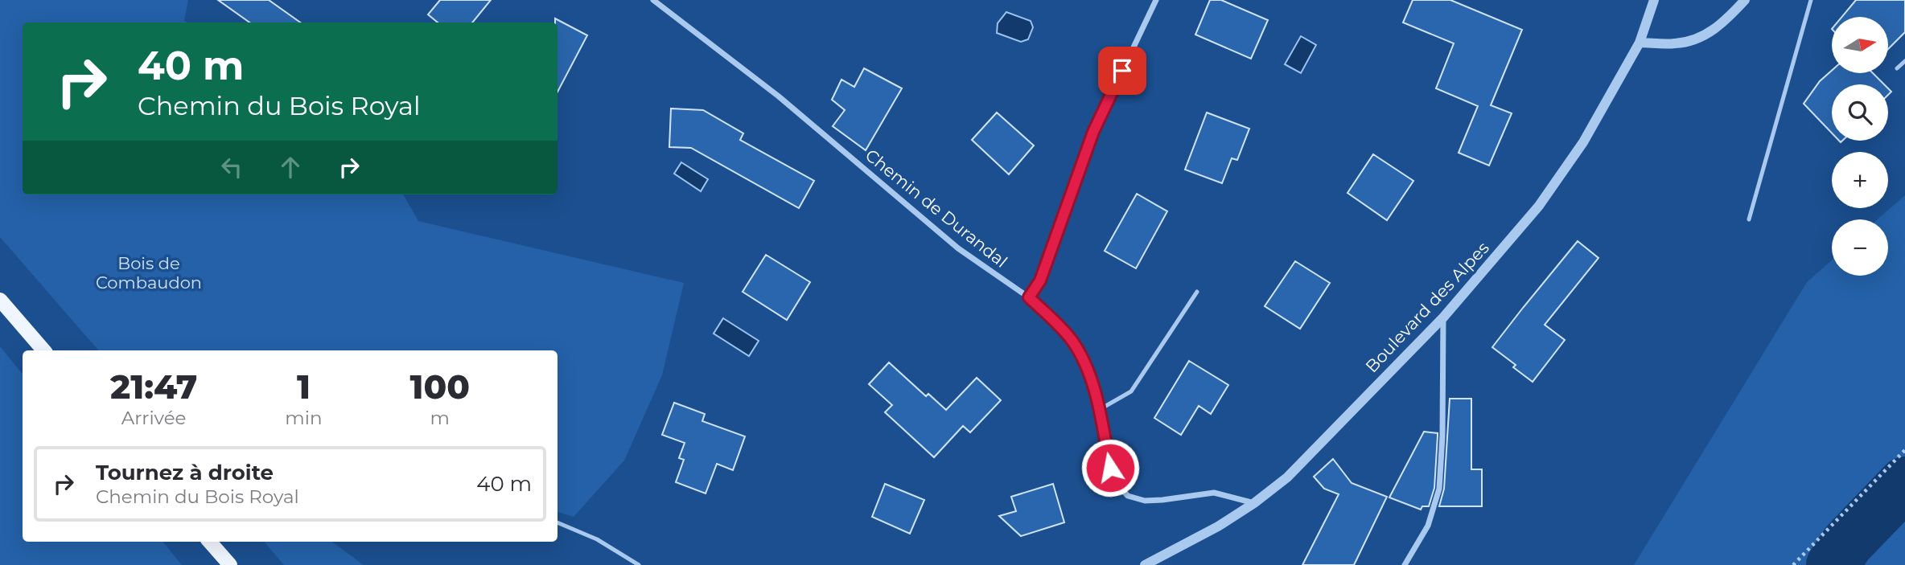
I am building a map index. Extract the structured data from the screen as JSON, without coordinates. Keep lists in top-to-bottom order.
{
  "streets": {
    "street": ["Chemin de Durandal", "Boulevard des Alpes"]
  },
  "crossings": [
    ["Chemin de Durandal", "Boulevard des Alpes"]
  ],
  "parks": ["Bois de Combaudon"],
  "north": "right",
  "page": {
    "map_buttons": ["+", "−"],
    "turn": ["40 m", "Chemin du Bois Royal"],
    "eta": [
      "21:47",
      "Arrivée",
      "1",
      "min",
      "100",
      "m"
    ],
    "list": [
      {
        "name": "Tournez à droite",
        "note": "Chemin du Bois Royal",
        "value": "40 m"
      }
    ]
  }
}
